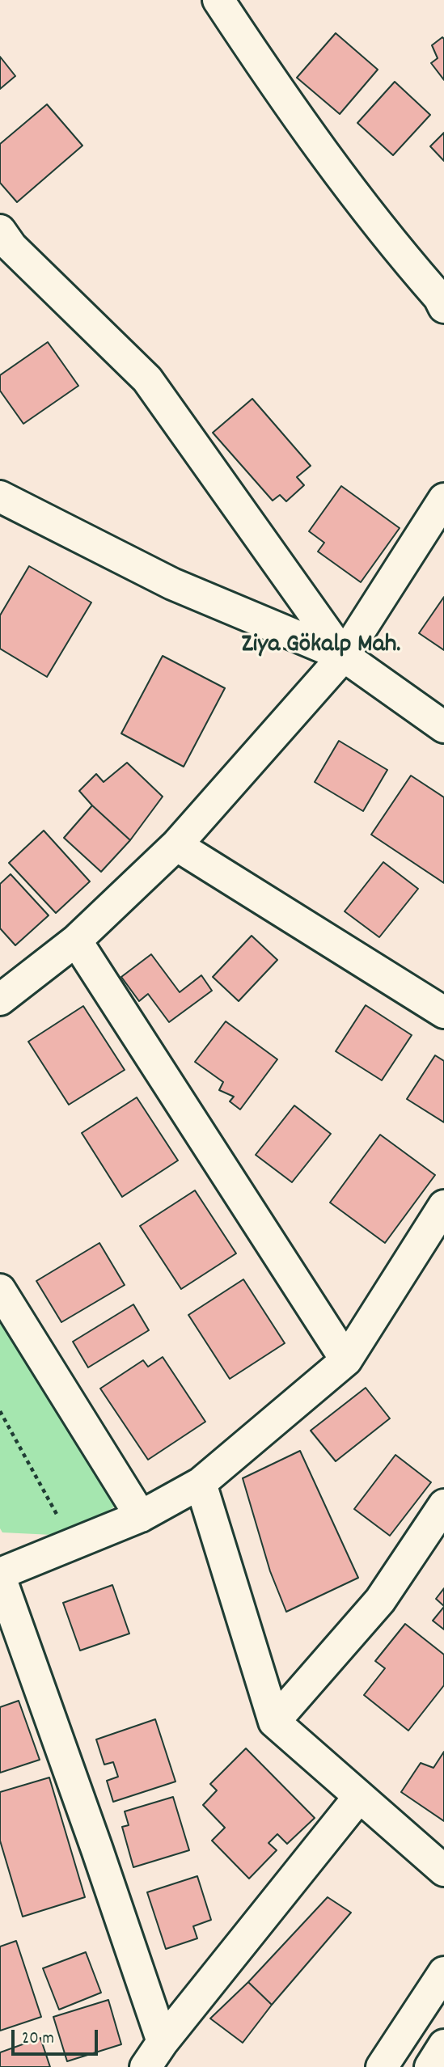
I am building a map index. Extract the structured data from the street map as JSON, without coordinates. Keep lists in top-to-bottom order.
{
  "districts": ["Ziya Gökalp Mah."],
  "scale_bar": "20 m"
}
